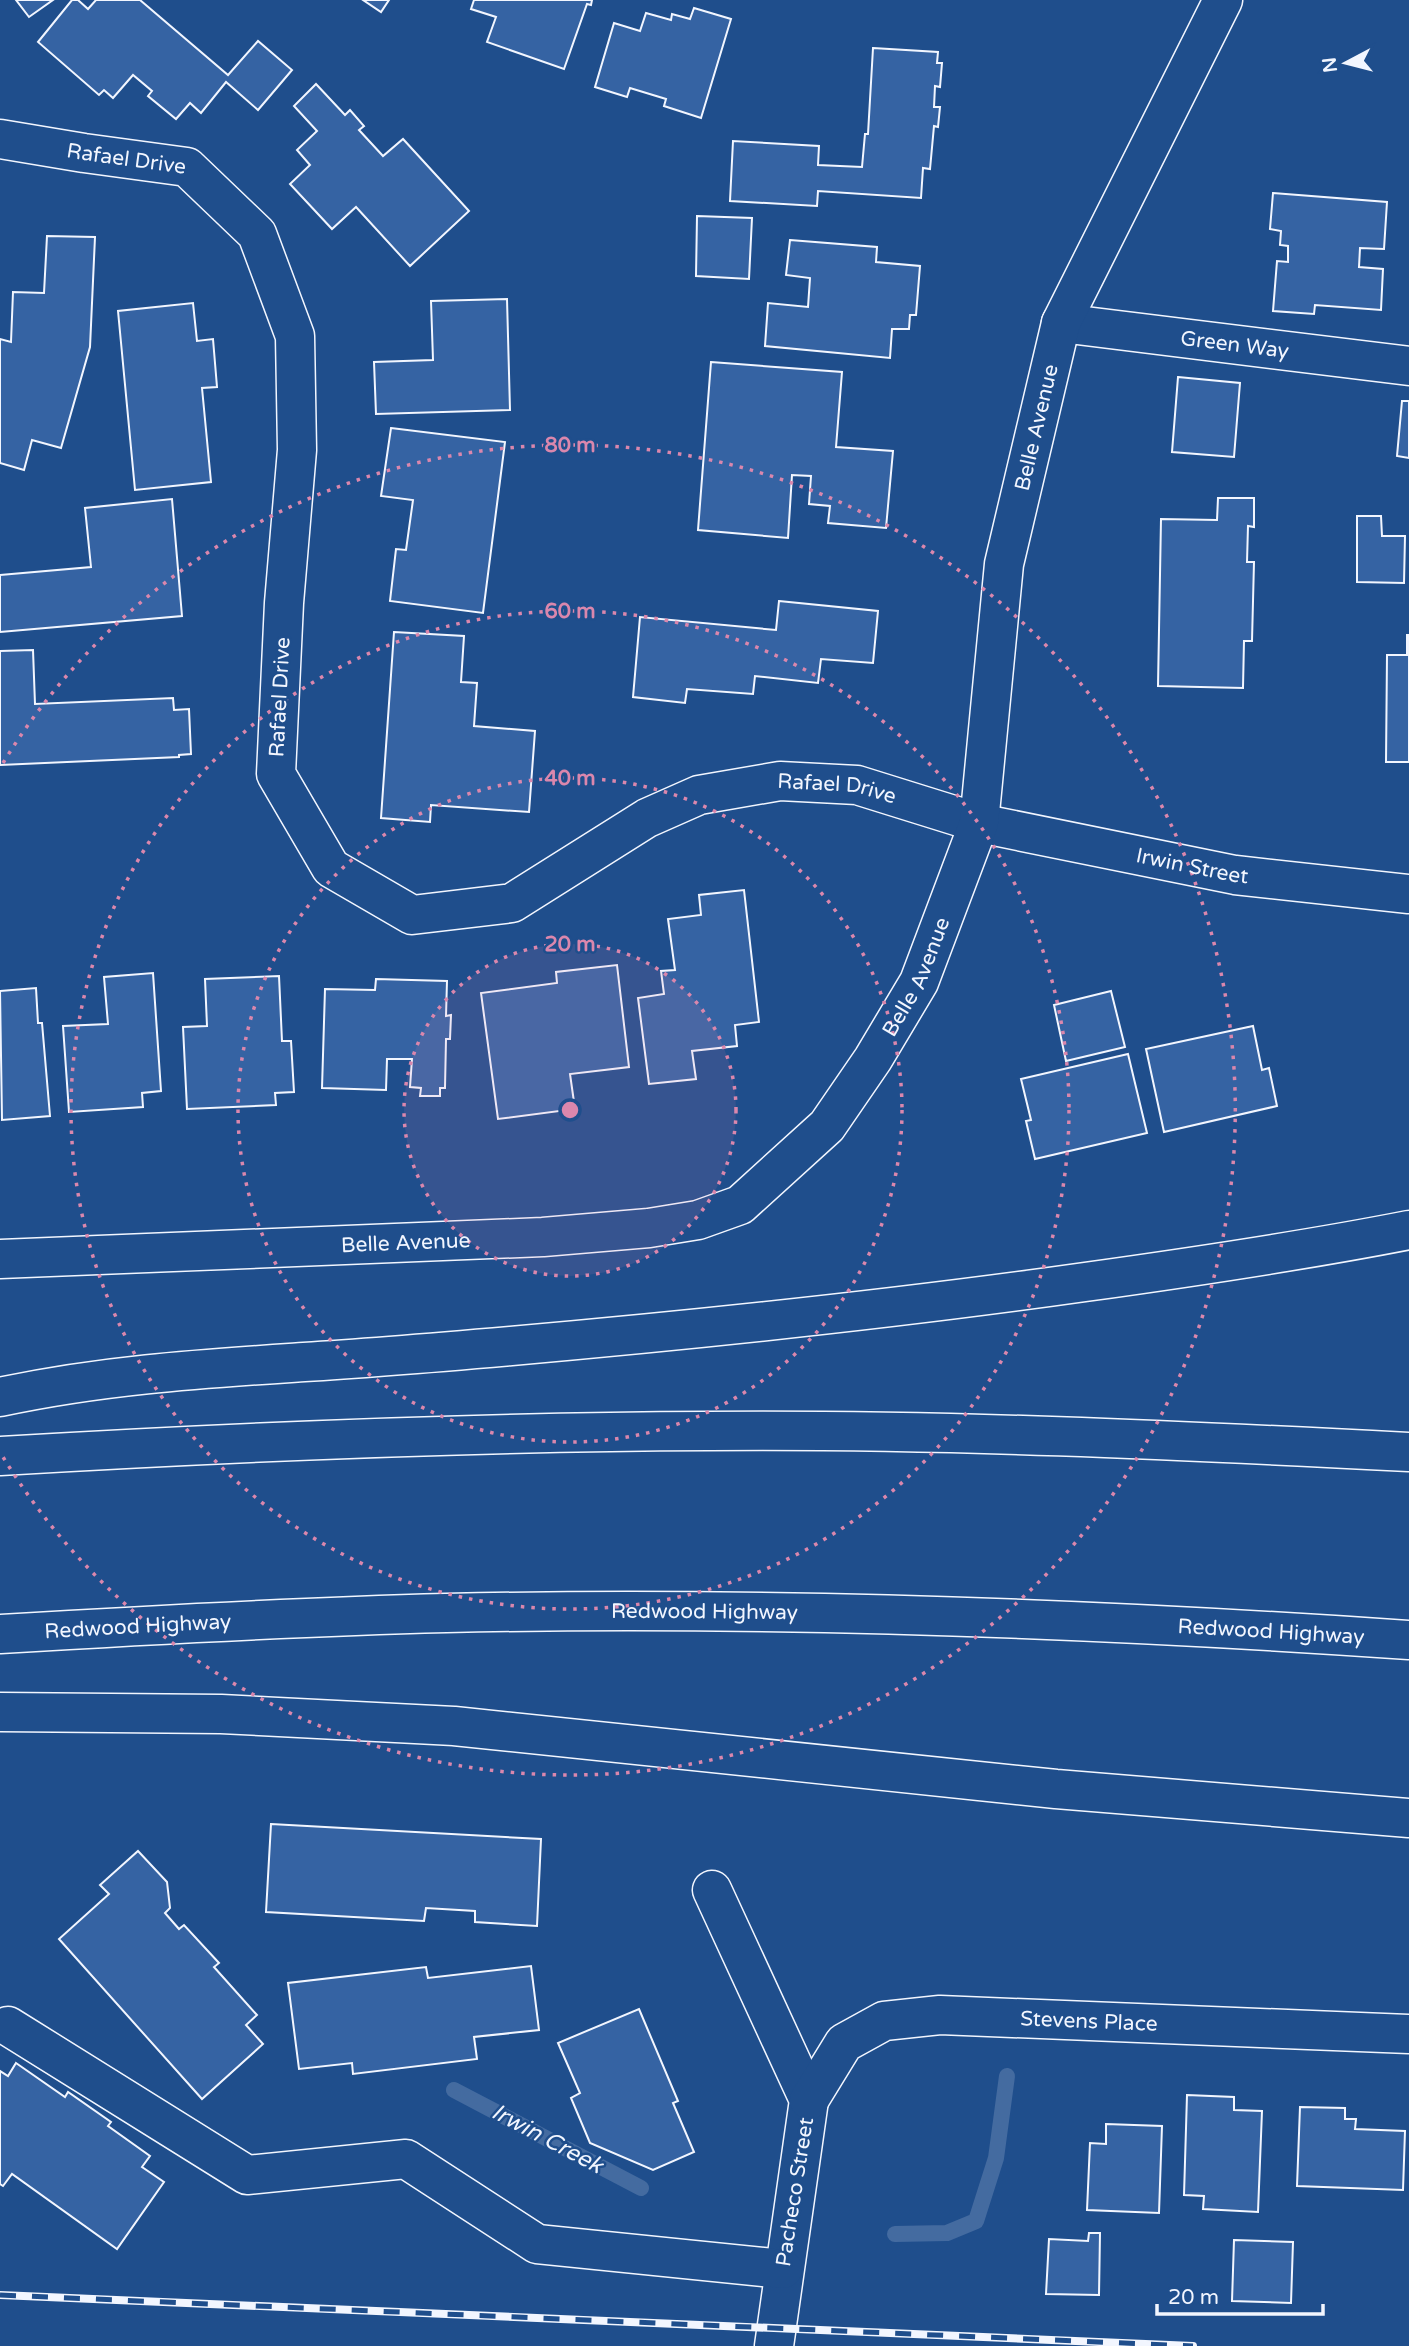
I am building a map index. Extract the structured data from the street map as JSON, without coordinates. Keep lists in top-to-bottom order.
{
  "streets": {
    "main road": [
      "Rafael Drive",
      "Green Way",
      "Belle Avenue",
      "Irwin Street",
      "Redwood Highway",
      "Stevens Place",
      "Pacheco Street"
    ]
  },
  "crossings": [
    ["Rafael Drive", "Belle Avenue"],
    ["Rafael Drive", "Irwin Street"],
    ["Green Way", "Belle Avenue"],
    ["Belle Avenue", "Irwin Street"],
    ["Stevens Place", "Pacheco Street"]
  ],
  "water": ["Irwin Creek"],
  "scale_bar": "20 m",
  "north": "left",
  "rings": [
    "80 m",
    "60 m",
    "40 m",
    "20 m"
  ]
}
